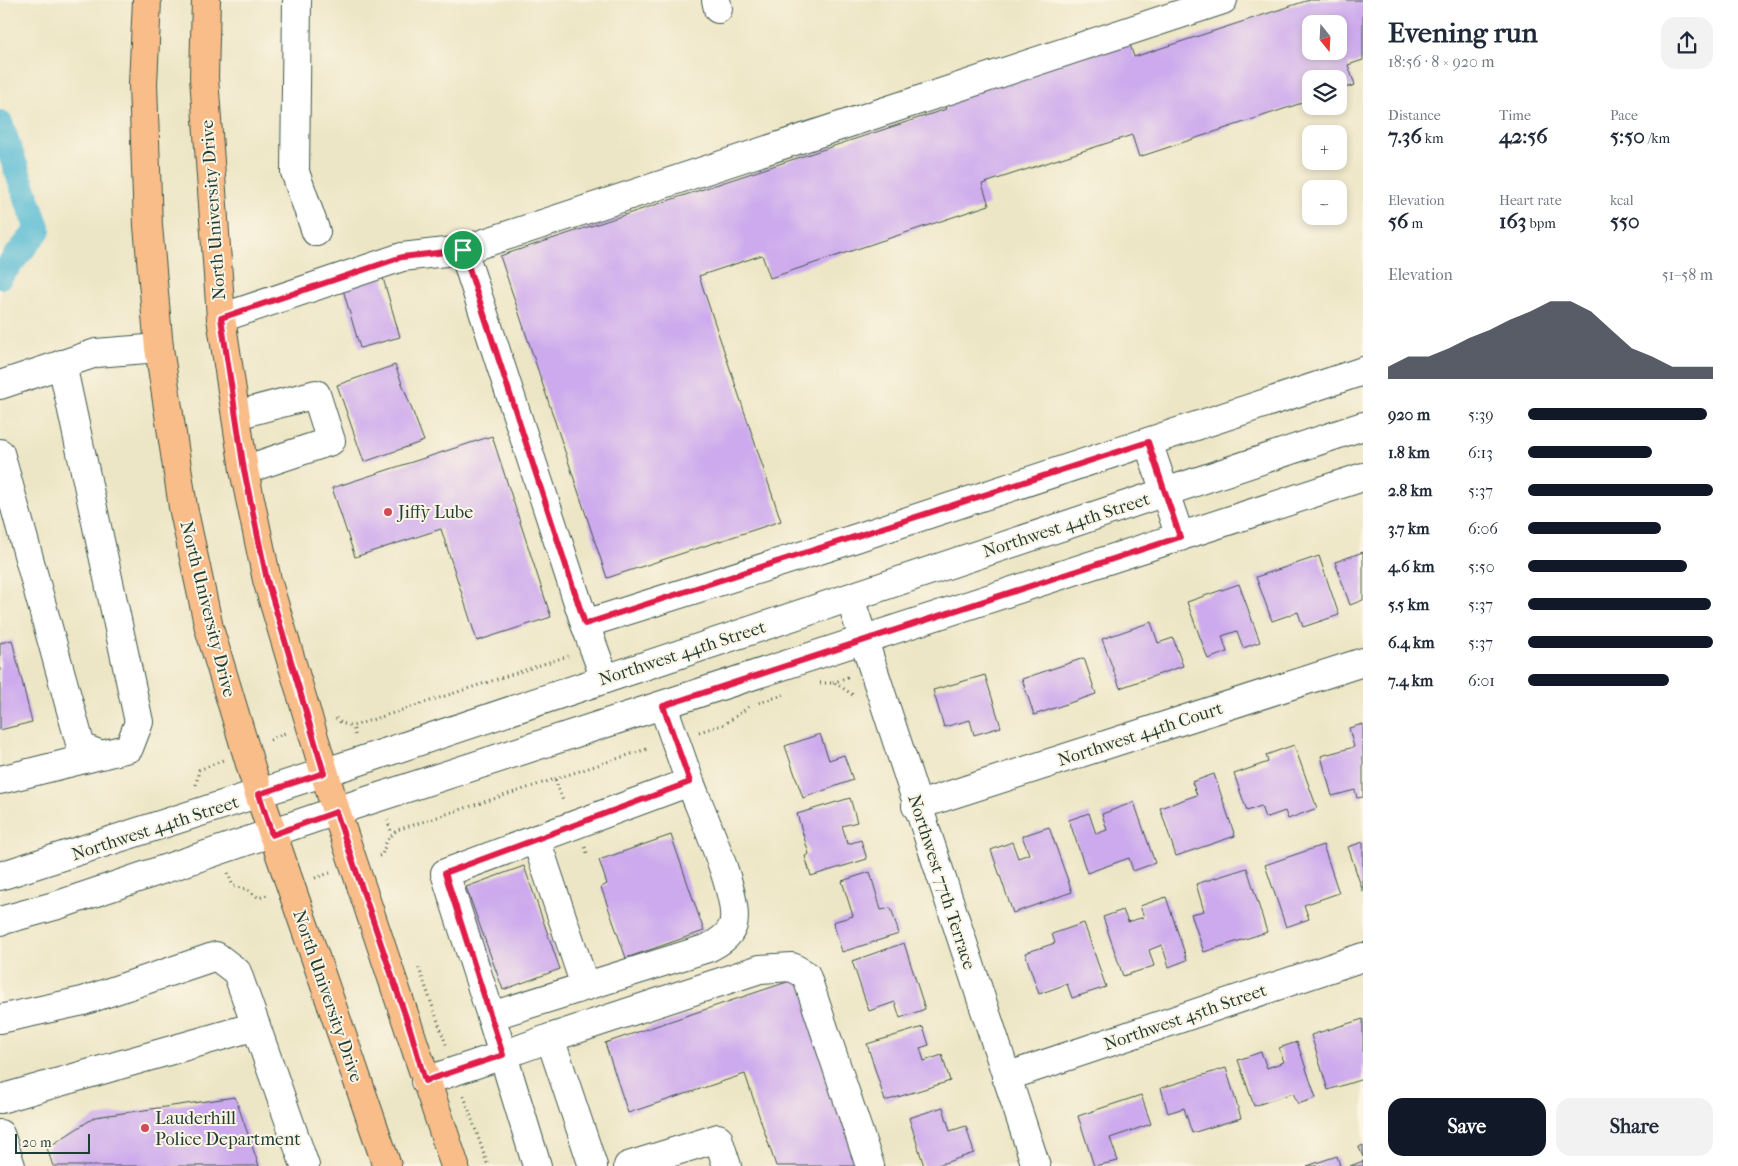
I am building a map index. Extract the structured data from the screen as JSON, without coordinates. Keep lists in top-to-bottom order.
{
  "streets": {
    "main road": ["North University Drive"],
    "street": [
      "Northwest 44th Street",
      "Northwest 44th Court",
      "Northwest 77th Terrace",
      "Northwest 45th Street"
    ]
  },
  "crossings": [
    ["North University Drive", "Northwest 44th Street"],
    ["Northwest 44th Street", "Northwest 77th Terrace"],
    ["Northwest 44th Court", "Northwest 77th Terrace"],
    ["Northwest 77th Terrace", "Northwest 45th Street"]
  ],
  "places": ["Jiffy Lube", "Lauderhill Police Department"],
  "scale_bar": "20 m",
  "north": "bottom",
  "page": {
    "heading": ["Evening run", "18:56 · 8 × 920 m"],
    "map_buttons": ["+", "−"],
    "stats": [
      ["Distance", "7.36 km"],
      ["Time", "42:56"],
      ["Pace", "5:50 /km"],
      ["Elevation", "56 m"],
      ["Heart rate", "163 bpm"],
      ["kcal", "550"]
    ],
    "chart": ["Elevation", "51–58 m"],
    "list": [
      {
        "name": "920 m",
        "note": "5:39"
      },
      {
        "name": "1.8 km",
        "note": "6:13"
      },
      {
        "name": "2.8 km",
        "note": "5:37"
      },
      {
        "name": "3.7 km",
        "note": "6:06"
      },
      {
        "name": "4.6 km",
        "note": "5:50"
      },
      {
        "name": "5.5 km",
        "note": "5:37"
      },
      {
        "name": "6.4 km",
        "note": "5:37"
      },
      {
        "name": "7.4 km",
        "note": "6:01"
      }
    ],
    "buttons": ["Save", "Share"],
    "scale": "20 m"
  }
}
